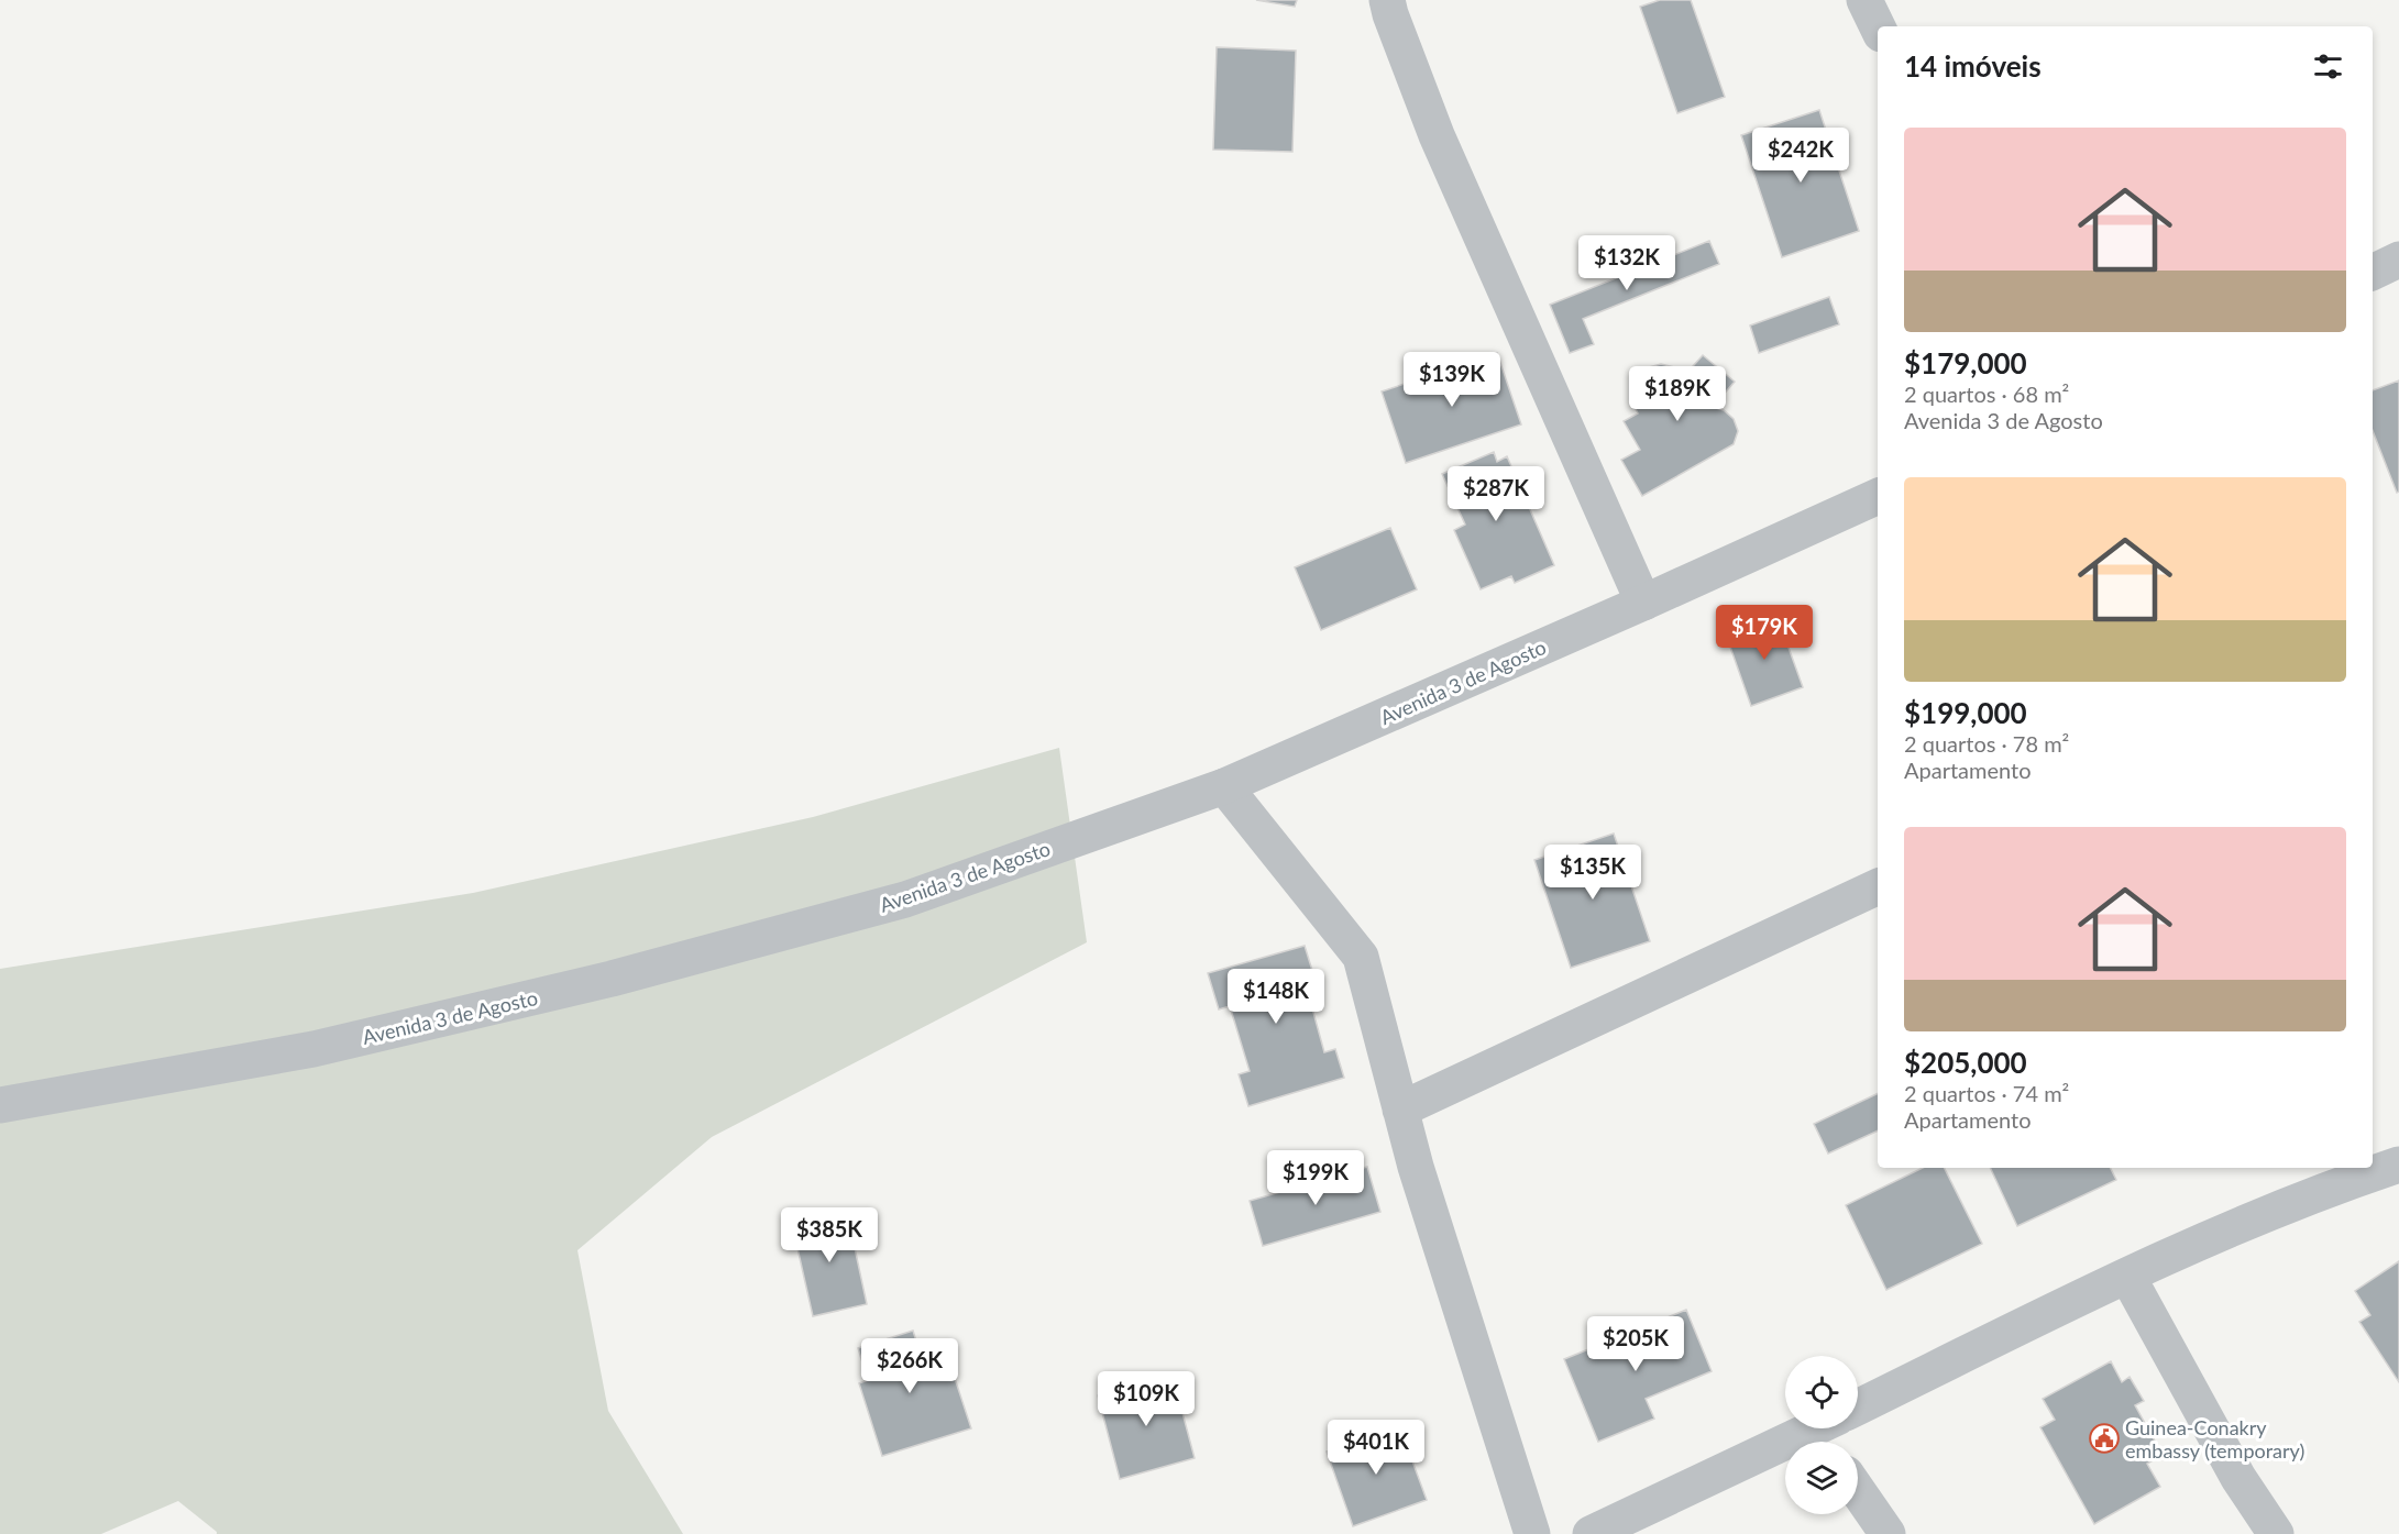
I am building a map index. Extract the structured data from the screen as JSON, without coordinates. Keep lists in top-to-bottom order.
{
  "streets": {
    "street": ["Avenida 3 de Agosto"]
  },
  "places": {
    "public building": ["Guinea-Conakry embassy (temporary)"]
  },
  "page": {
    "heading": "14 imóveis",
    "list": [
      {
        "name": "$179,000",
        "note": "2 quartos · 68 m² · Avenida 3 de Agosto"
      },
      {
        "name": "$199,000",
        "note": "2 quartos · 78 m² · Apartamento"
      },
      {
        "name": "$205,000",
        "note": "2 quartos · 74 m² · Apartamento"
      }
    ],
    "price": [
      "$242K",
      "$132K",
      "$139K",
      "$189K",
      "$287K",
      "$179K",
      "$135K",
      "$148K",
      "$199K",
      "$385K",
      "$205K",
      "$266K",
      "$109K",
      "$401K"
    ]
  }
}
